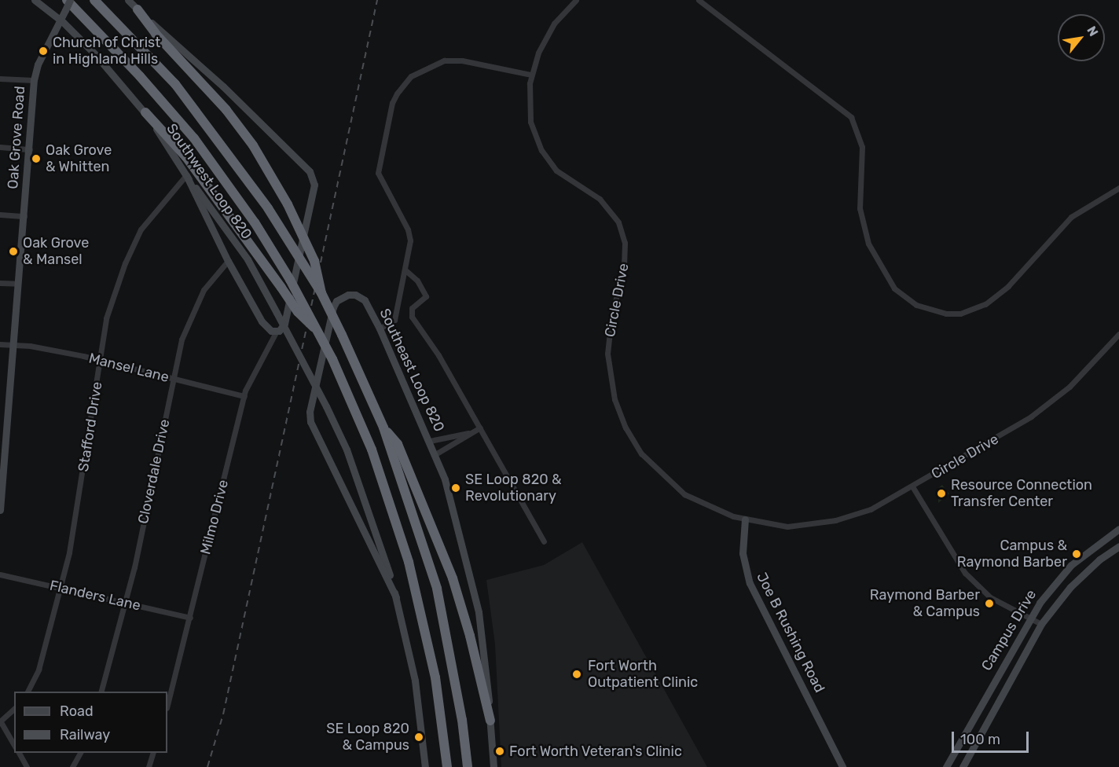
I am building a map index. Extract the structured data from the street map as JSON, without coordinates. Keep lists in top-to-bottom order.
{
  "streets": {
    "main road": [
      "Oak Grove Road",
      "Southwest Loop 820",
      "Southeast Loop 820",
      "Campus Drive",
      "Joe B Rushing Road"
    ],
    "street": [
      "Circle Drive",
      "Mansel Lane",
      "Stafford Drive",
      "Cloverdale Drive",
      "Milmo Drive",
      "Flanders Lane"
    ]
  },
  "crossings": [
    ["Oak Grove Road", "Southwest Loop 820"],
    ["Oak Grove Road", "Mansel Lane"],
    ["Southwest Loop 820", "Southeast Loop 820"],
    ["Southwest Loop 820", "Stafford Drive"],
    ["Circle Drive", "Joe B Rushing Road"],
    ["Mansel Lane", "Stafford Drive"],
    ["Mansel Lane", "Cloverdale Drive"],
    ["Mansel Lane", "Milmo Drive"],
    ["Stafford Drive", "Flanders Lane"],
    ["Cloverdale Drive", "Flanders Lane"],
    ["Milmo Drive", "Flanders Lane"]
  ],
  "places": [
    "Church of Christ in Highland Hills",
    "Oak Grove & Whitten",
    "Oak Grove & Mansel",
    "SE Loop 820 & Revolutionary",
    "Resource Connection Transfer Center",
    "Campus & Raymond Barber",
    "Raymond Barber & Campus",
    "Fort Worth Outpatient Clinic",
    "SE Loop 820 & Campus",
    "Fort Worth Veteran's Clinic"
  ],
  "legend": ["Road", "Railway"],
  "scale_bar": "100 m",
  "north": "top right"
}
